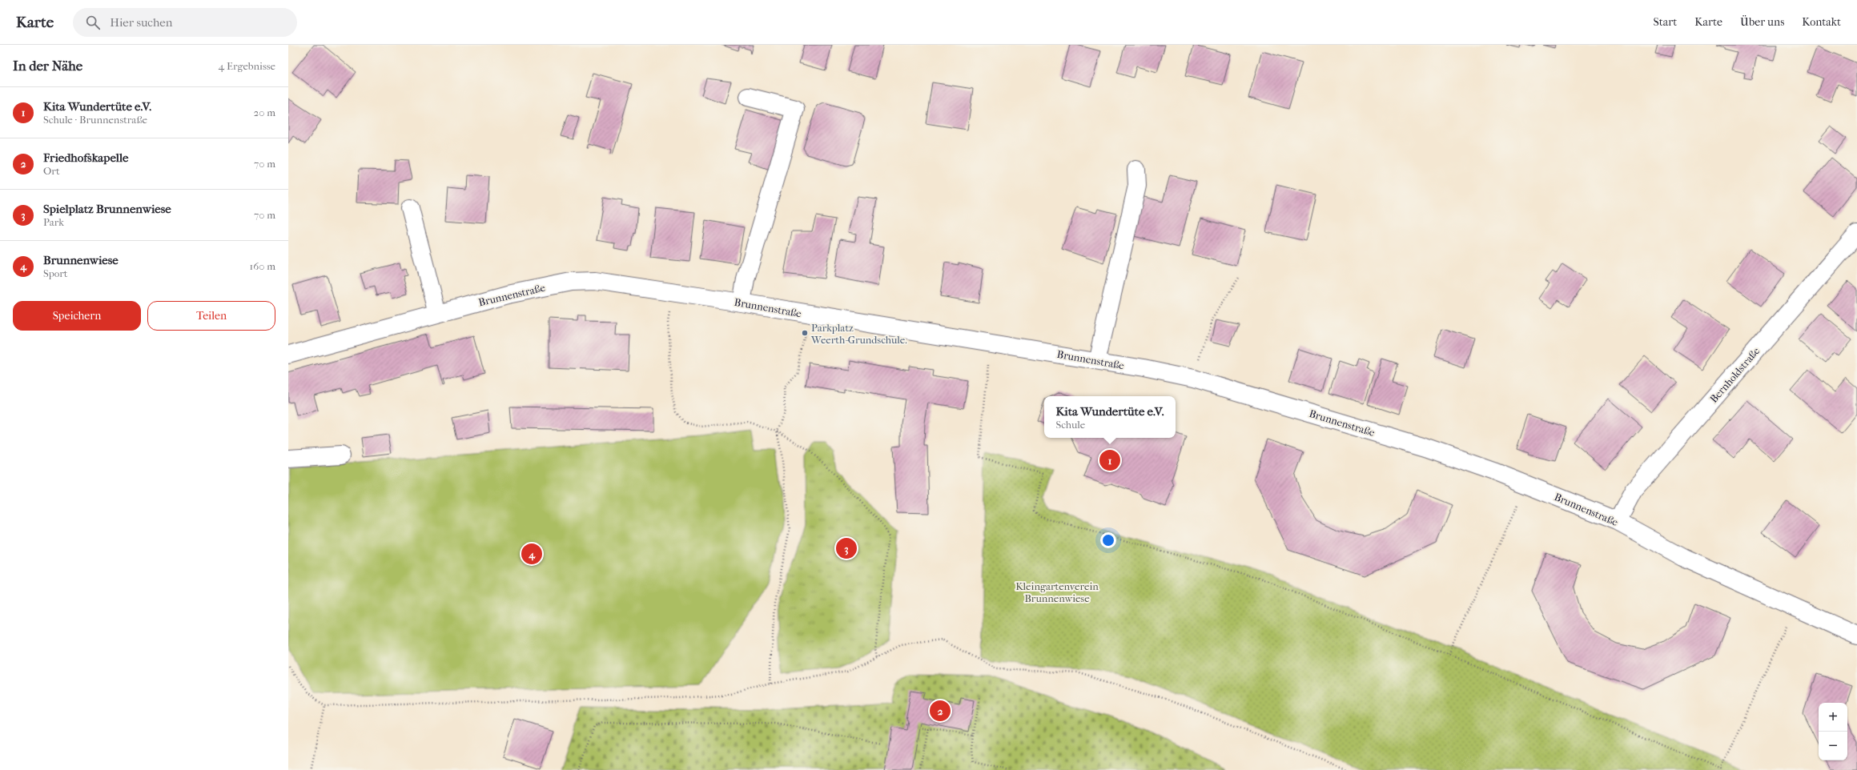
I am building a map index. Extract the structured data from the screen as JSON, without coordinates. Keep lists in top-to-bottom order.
{
  "streets": {
    "street": ["Brunnenstraße", "Bernholdstraße"]
  },
  "crossings": [
    ["Brunnenstraße", "Bernholdstraße"]
  ],
  "parks": ["Kleingartenverein Brunnenwiese"],
  "places": ["Parkplatz Weerth-Grundschule."],
  "page": {
    "header": "Karte",
    "search": "Hier suchen",
    "nav": [
      "Start",
      "Karte",
      "Über uns",
      "Kontakt"
    ],
    "heading": ["In der Nähe", "4 Ergebnisse"],
    "list": [
      {
        "mark": "1",
        "name": "Kita Wundertüte e.V.",
        "note": "Schule · Brunnenstraße",
        "value": "20 m"
      },
      {
        "mark": "2",
        "name": "Friedhofskapelle",
        "note": "Ort",
        "value": "70 m"
      },
      {
        "mark": "3",
        "name": "Spielplatz Brunnenwiese",
        "note": "Park",
        "value": "70 m"
      },
      {
        "mark": "4",
        "name": "Brunnenwiese",
        "note": "Sport",
        "value": "160 m"
      }
    ],
    "buttons": ["Speichern", "Teilen"],
    "popup": ["Kita Wundertüte e.V.", "Schule"],
    "pins": [
      "1",
      "3",
      "4",
      "2"
    ],
    "map_buttons": ["+", "−"]
  }
}
